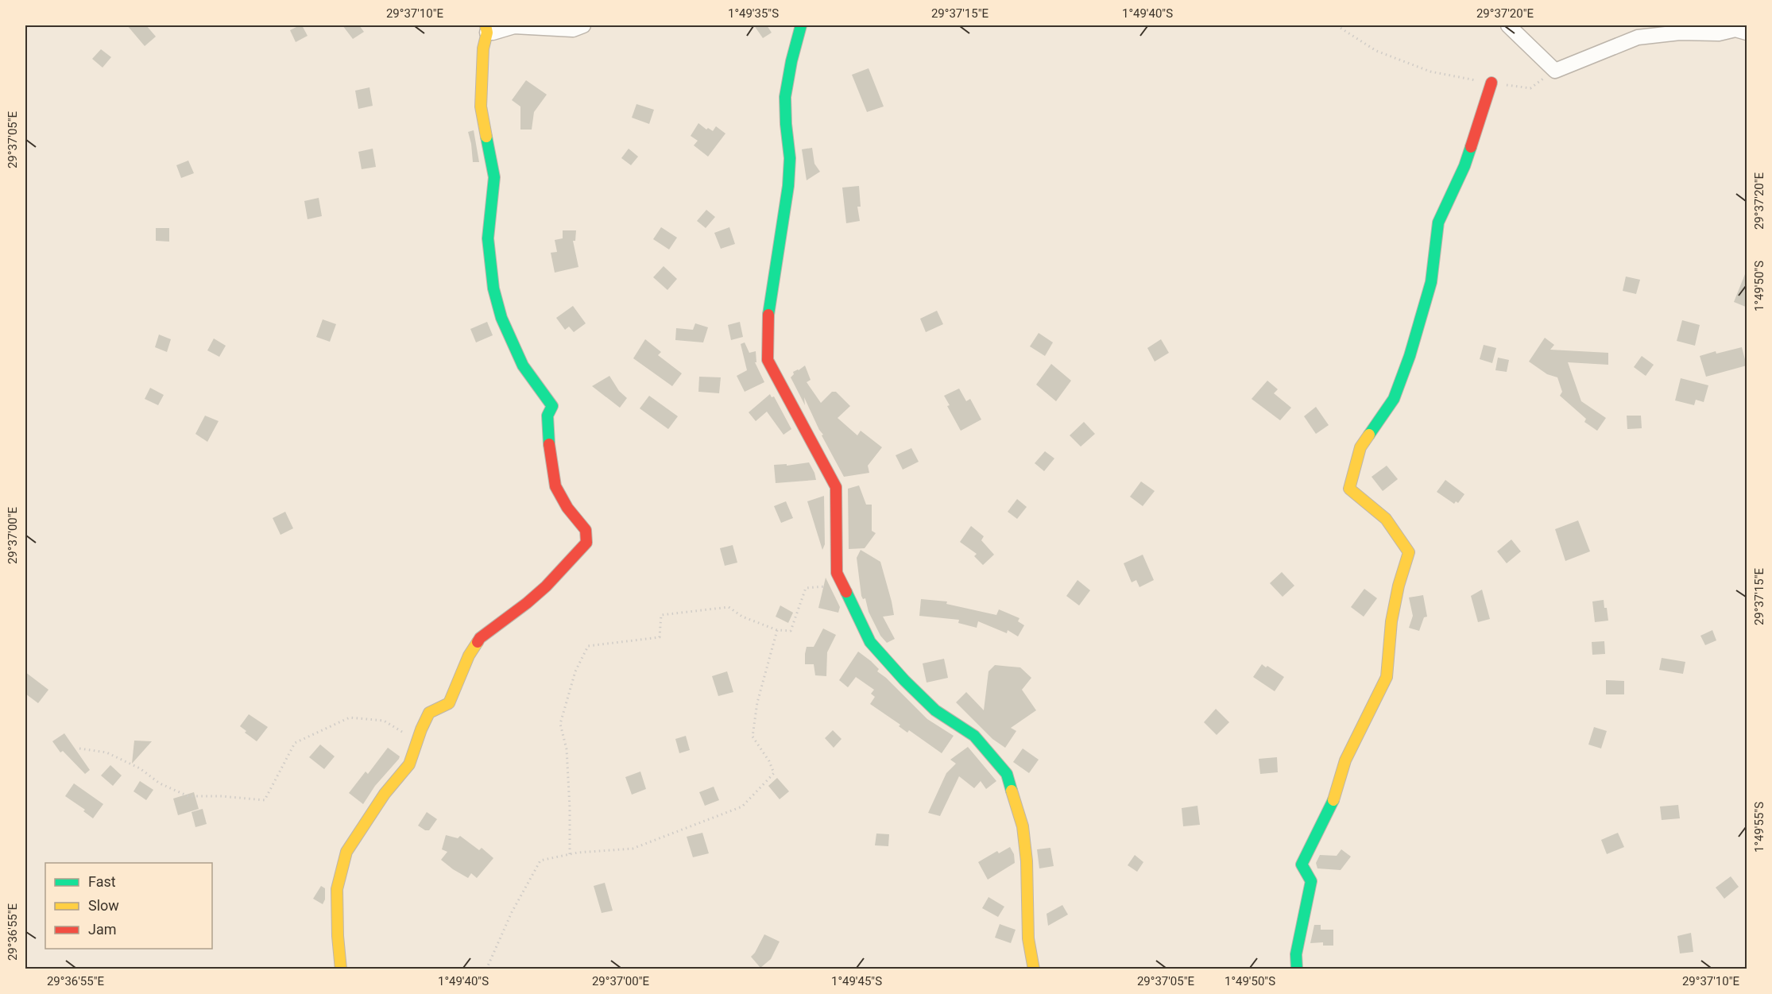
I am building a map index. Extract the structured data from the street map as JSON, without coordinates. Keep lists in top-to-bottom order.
{
  "legend": ["Fast", "Slow", "Jam"],
  "coordinates": [
    "29°37'10\"E",
    "1°49'35\"S",
    "29°37'15\"E",
    "1°49'40\"S",
    "29°37'20\"E",
    "29°37'05\"E",
    "1°49'50\"S",
    "29°37'00\"E",
    "1°49'55\"S",
    "29°36'55\"E",
    "1°49'45\"S"
  ]
}
